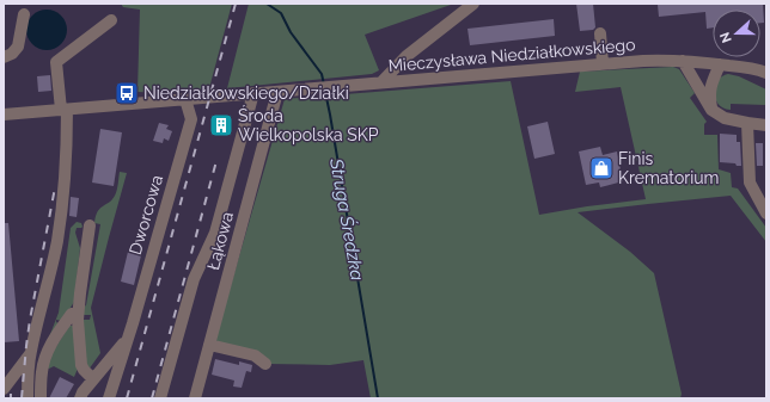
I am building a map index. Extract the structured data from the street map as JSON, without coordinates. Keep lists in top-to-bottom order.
{
  "streets": {
    "street": ["Mieczysława Niedziałkowskiego", "Dworcowa", "Łąkowa"]
  },
  "crossings": [
    ["Mieczysława Niedziałkowskiego", "Dworcowa"],
    ["Mieczysława Niedziałkowskiego", "Łąkowa"]
  ],
  "water": ["Struga Średzka"],
  "places": {
    "bus stop": ["Niedziałkowskiego/Działki"],
    "building": ["Środa Wielkopolska SKP"],
    "shop": ["Finis Krematorium"]
  },
  "north": "left"
}
